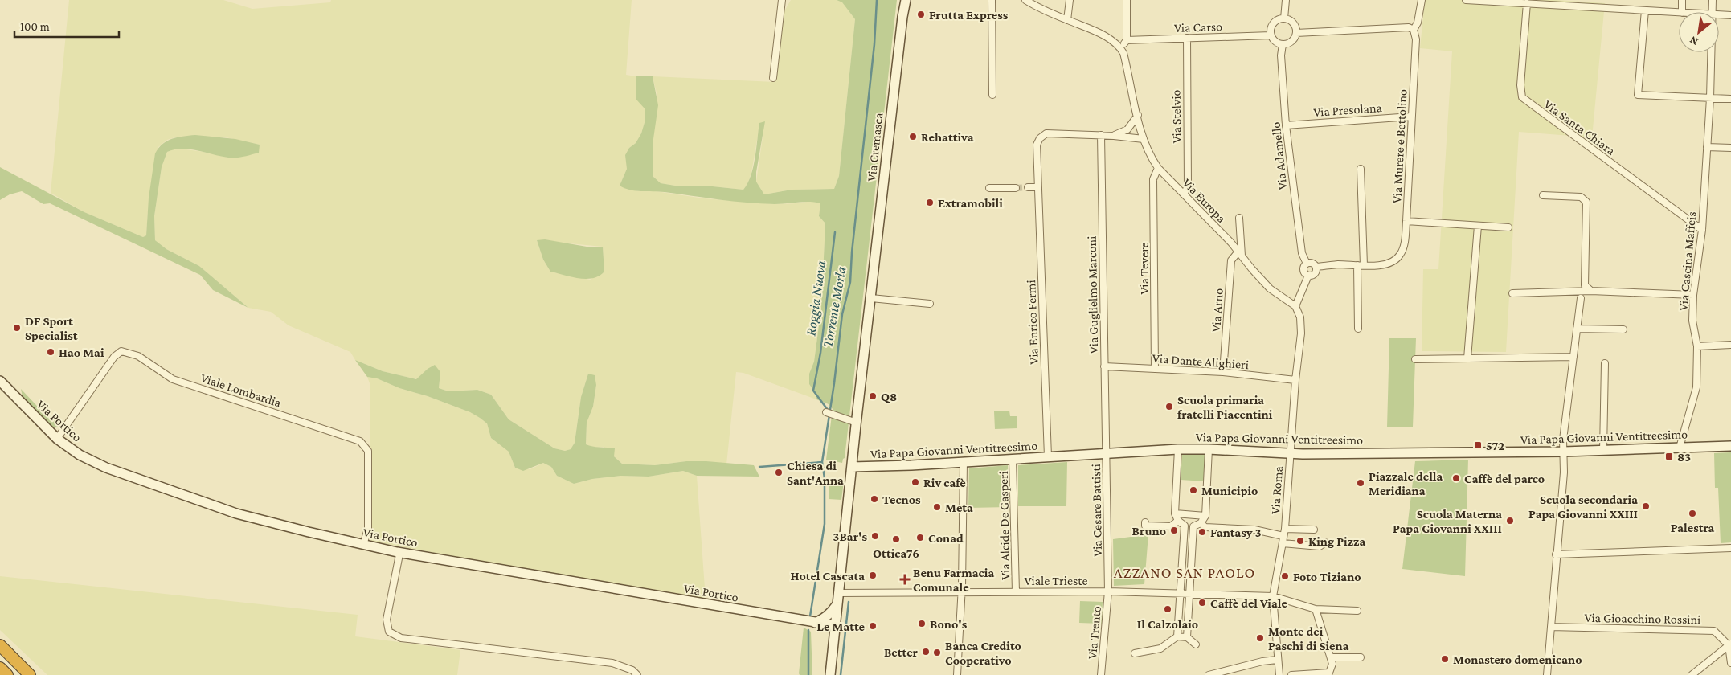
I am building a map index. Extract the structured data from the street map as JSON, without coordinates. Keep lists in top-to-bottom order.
{
  "streets": {
    "main road": ["Via Cremasca", "Via Portico", "Via Papa Giovanni Ventitreesimo"],
    "street": [
      "Via Carso",
      "Via Presolana",
      "Via Stelvio",
      "Via Santa Chiara",
      "Via Murere e Bettolino",
      "Via Adamello",
      "Via Europa",
      "Via Cascina Maffeis",
      "Via Tevere",
      "Via Guglielmo Marconi",
      "Via Arno",
      "Via Enrico Fermi",
      "Via Dante Alighieri",
      "Viale Lombardia",
      "Via Roma",
      "Via Cesare Battisti",
      "Via Alcide De Gasperi",
      "Viale Trieste",
      "Via Gioacchino Rossini",
      "Via Trento"
    ]
  },
  "crossings": [
    ["Via Carso", "Via Stelvio"],
    ["Via Carso", "Via Adamello"],
    ["Via Presolana", "Via Murere e Bettolino"],
    ["Via Presolana", "Via Adamello"],
    ["Via Stelvio", "Via Europa"],
    ["Via Santa Chiara", "Via Cascina Maffeis"],
    ["Via Murere e Bettolino", "Via Adamello"],
    ["Via Cremasca", "Via Portico"],
    ["Via Cremasca", "Via Papa Giovanni Ventitreesimo"],
    ["Via Cremasca", "Viale Trieste"],
    ["Via Europa", "Via Tevere"],
    ["Via Europa", "Via Arno"],
    ["Via Europa", "Via Enrico Fermi"],
    ["Via Cascina Maffeis", "Via Papa Giovanni Ventitreesimo"],
    ["Via Tevere", "Via Dante Alighieri"],
    ["Via Guglielmo Marconi", "Via Enrico Fermi"],
    ["Via Guglielmo Marconi", "Via Dante Alighieri"],
    ["Via Guglielmo Marconi", "Via Papa Giovanni Ventitreesimo"],
    ["Via Guglielmo Marconi", "Via Cesare Battisti"],
    ["Via Arno", "Via Dante Alighieri"],
    ["Via Enrico Fermi", "Via Papa Giovanni Ventitreesimo"],
    ["Viale Lombardia", "Via Portico"],
    ["Via Papa Giovanni Ventitreesimo", "Via Roma"],
    ["Via Papa Giovanni Ventitreesimo", "Via Cesare Battisti"],
    ["Via Papa Giovanni Ventitreesimo", "Via Alcide De Gasperi"],
    ["Via Roma", "Viale Trieste"],
    ["Via Cesare Battisti", "Viale Trieste"],
    ["Via Cesare Battisti", "Via Trento"],
    ["Via Alcide De Gasperi", "Viale Trieste"],
    ["Viale Trieste", "Via Trento"]
  ],
  "districts": ["AZZANO SAN PAOLO"],
  "water": ["Roggia Nuova", "Torrente Morla"],
  "places": {
    "other": [
      "Frutta Express",
      "Rehattiva",
      "Extramobili",
      "DF Sport Specialist",
      "Hao Mai",
      "Q8",
      "Scuola primaria fratelli Piacentini",
      "Chiesa di Sant'Anna",
      "Caffè del parco",
      "Riv cafè",
      "Piazzale della Meridiana",
      "Municipio",
      "Tecnos",
      "Scuola secondaria Papa Giovanni XXIII",
      "Meta",
      "Palestra",
      "Scuola Materna Papa Giovanni XXIII",
      "Bruno",
      "Fantasy 3",
      "3Bar's",
      "Conad",
      "Ottica76",
      "King Pizza",
      "Hotel Cascata",
      "Foto Tiziano",
      "Caffè del Viale",
      "Il Calzolaio",
      "Bono's",
      "Le Matte",
      "Monte dei Paschi di Siena",
      "Better",
      "Banca Credito Cooperativo",
      "Monastero domenicano"
    ],
    "transit": ["572", "83"],
    "health": ["Benu Farmacia Comunale"]
  },
  "scale_bar": "100 m",
  "north": "bottom left"
}
